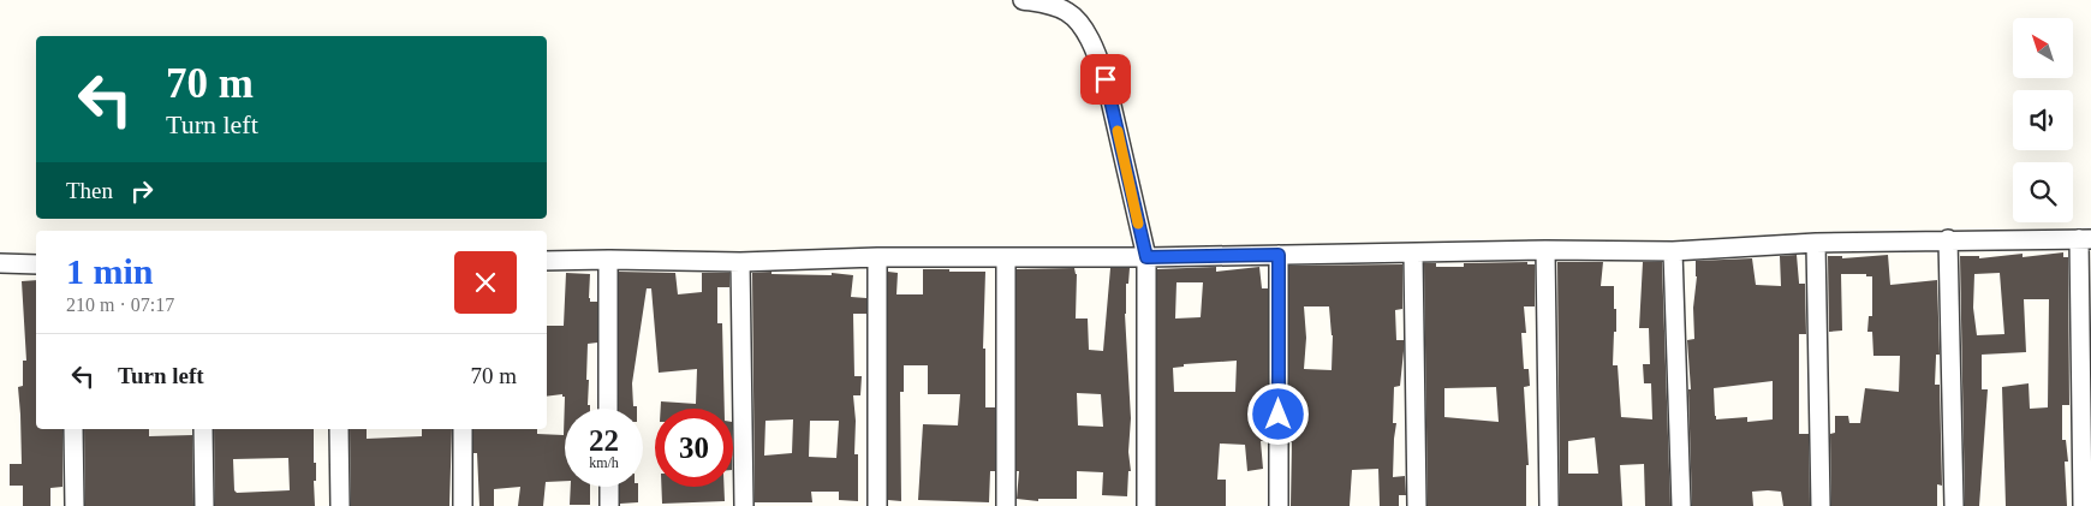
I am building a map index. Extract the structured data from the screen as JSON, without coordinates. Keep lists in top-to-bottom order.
{
  "north": "top left",
  "page": {
    "turn": ["70 m", "Turn left"],
    "then": "Then",
    "heading": ["1 min", "210 m · 07:17"],
    "list": [
      {
        "name": "Turn left",
        "value": "70 m"
      }
    ],
    "speed": "22 km/h",
    "limit": "30"
  }
}
